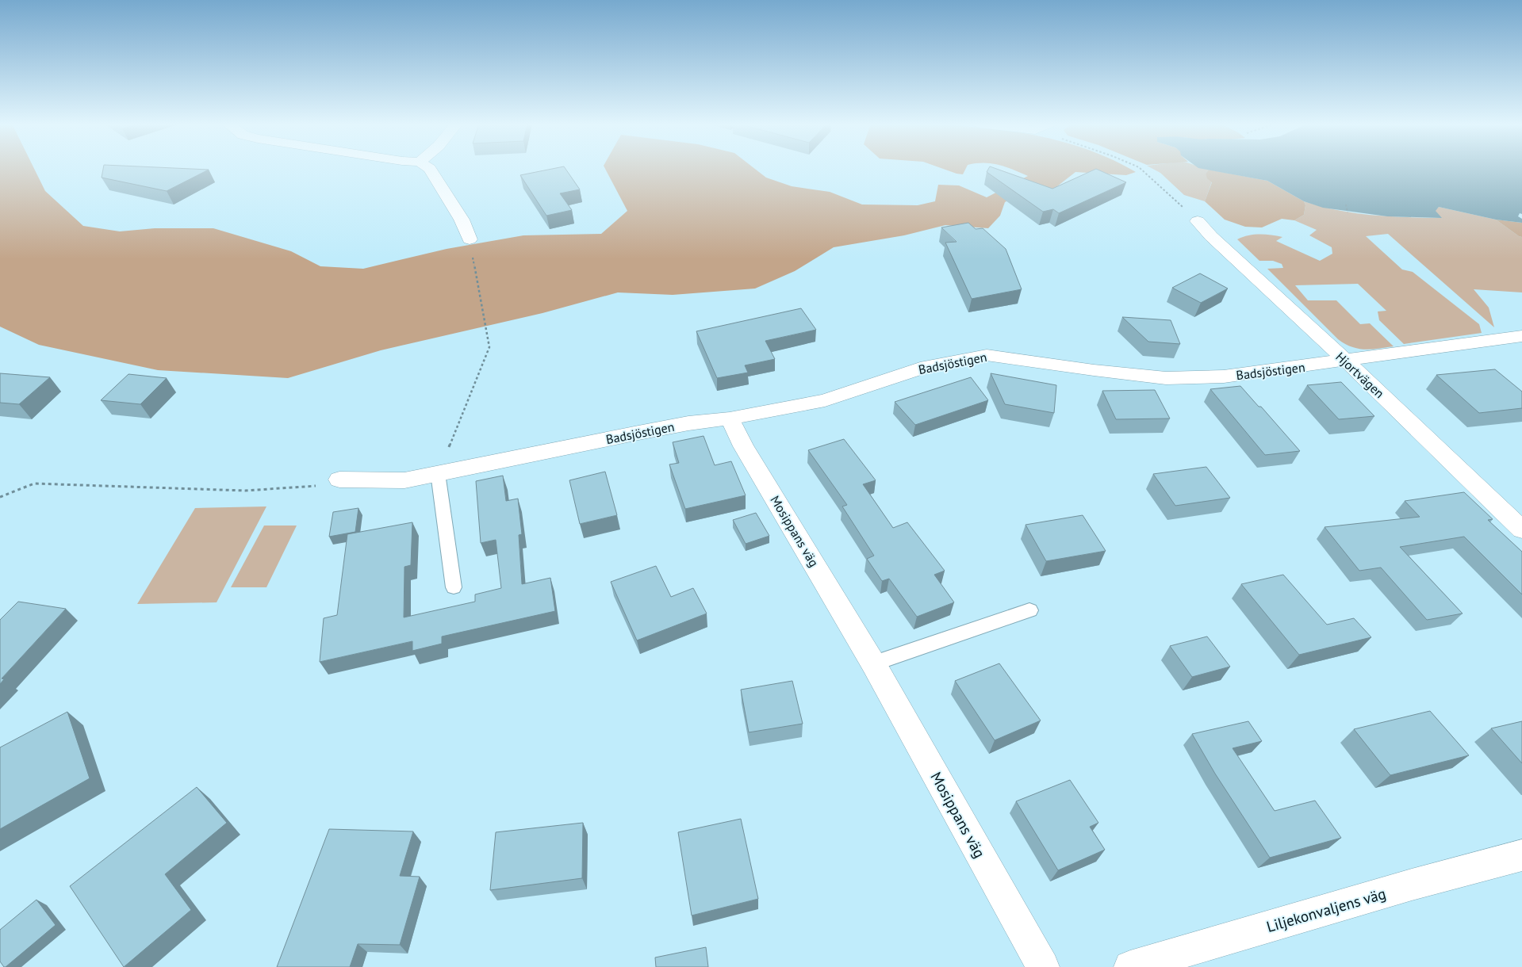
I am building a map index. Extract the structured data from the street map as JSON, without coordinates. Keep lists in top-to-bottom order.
{
  "streets": {
    "street": [
      "Badsjöstigen",
      "Hjortvägen",
      "Mosippans väg",
      "Liljekonvaljens väg"
    ]
  },
  "crossings": [
    ["Badsjöstigen", "Hjortvägen"],
    ["Badsjöstigen", "Mosippans väg"]
  ]
}
